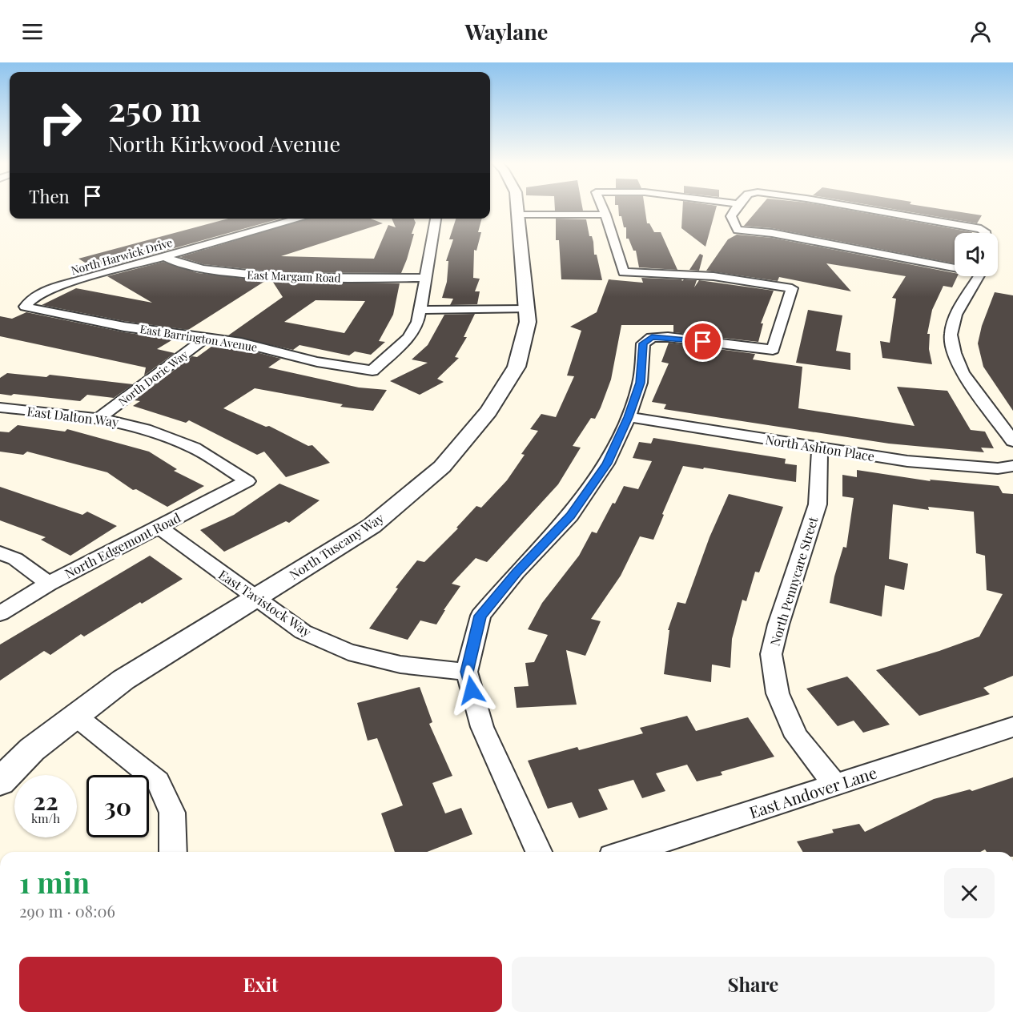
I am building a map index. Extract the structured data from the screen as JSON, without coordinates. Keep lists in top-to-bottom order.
{
  "streets": {
    "street": [
      "North Harwick Drive",
      "East Margam Road",
      "East Barrington Avenue",
      "North Doric Way",
      "East Dalton Way",
      "North Ashton Place",
      "North Edgemont Road",
      "North Tuscany Way",
      "North Pennycare Street",
      "East Tavistock Way",
      "East Andover Lane"
    ]
  },
  "crossings": [
    ["North Harwick Drive", "East Margam Road"],
    ["North Harwick Drive", "East Barrington Avenue"],
    ["East Barrington Avenue", "North Doric Way"],
    ["North Doric Way", "East Dalton Way"],
    ["East Dalton Way", "North Edgemont Road"],
    ["North Ashton Place", "North Pennycare Street"],
    ["North Edgemont Road", "East Tavistock Way"],
    ["North Tuscany Way", "East Tavistock Way"],
    ["North Pennycare Street", "East Andover Lane"]
  ],
  "page": {
    "header": "Waylane",
    "turn": ["250 m", "North Kirkwood Avenue"],
    "then": "Then",
    "speed": "22 km/h",
    "limit": "30",
    "heading": ["1 min", "290 m · 08:06"],
    "buttons": ["Exit", "Share"]
  }
}
